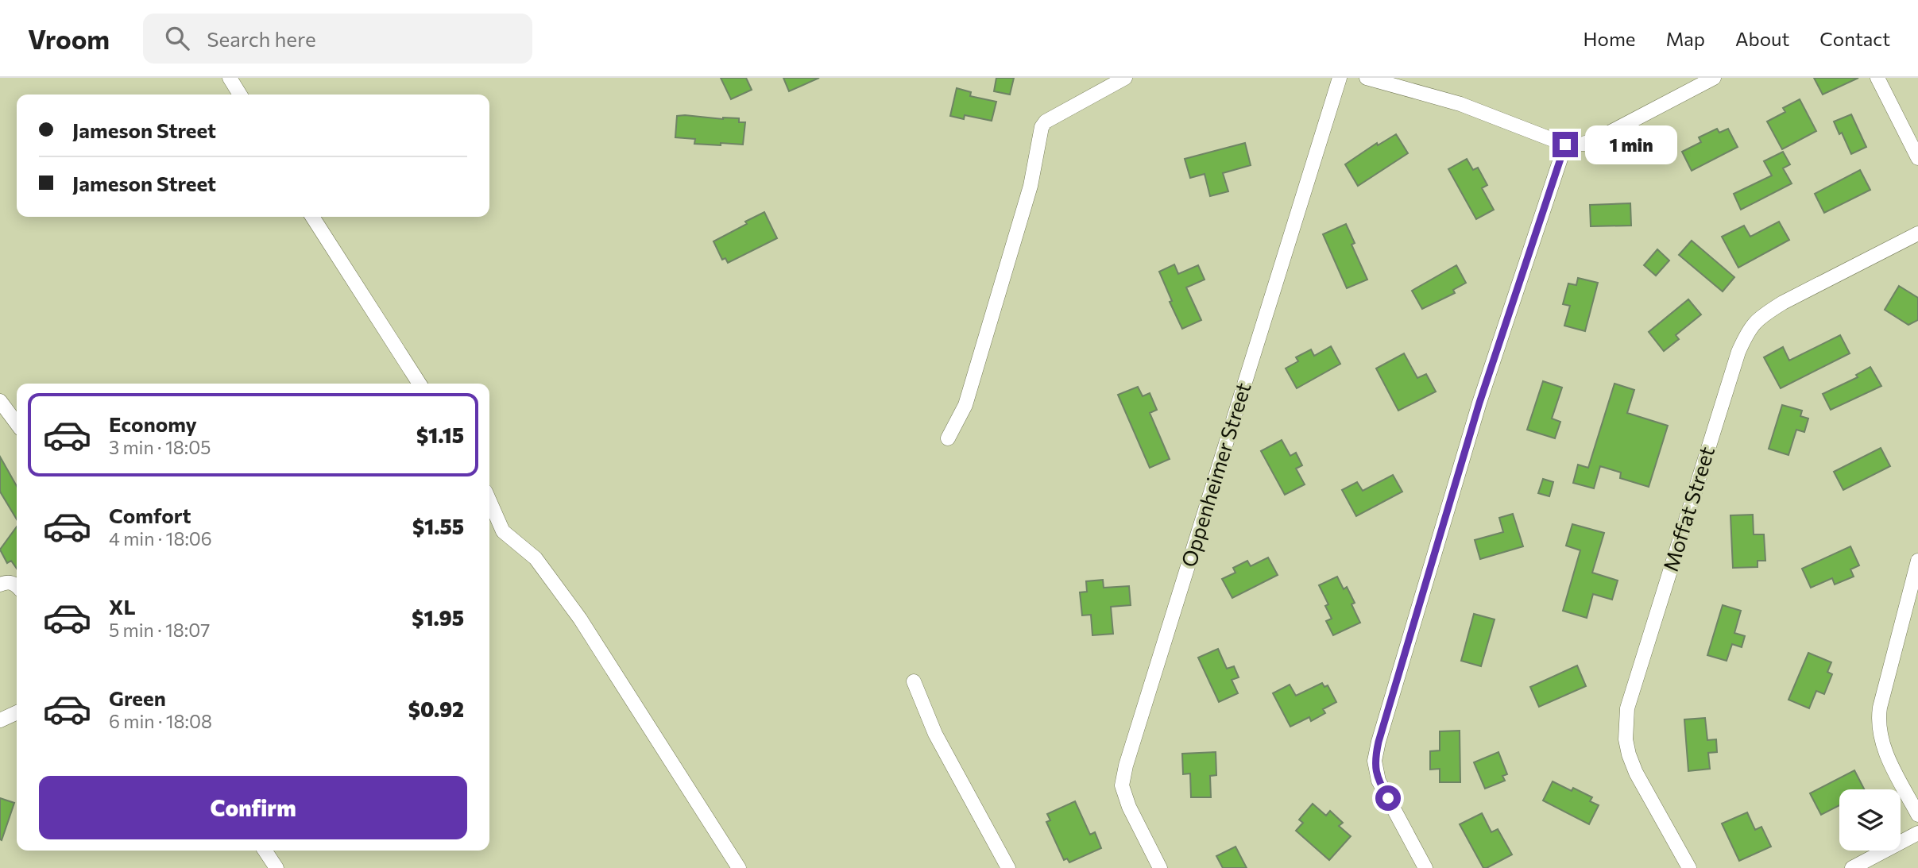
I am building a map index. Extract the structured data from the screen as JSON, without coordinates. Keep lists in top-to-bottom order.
{
  "streets": {
    "street": ["Oppenheimer Street", "Moffat Street"]
  },
  "page": {
    "header": "Vroom",
    "search": "Search here",
    "nav": [
      "Home",
      "Map",
      "About",
      "Contact"
    ],
    "banner": ["Jameson Street", "Jameson Street"],
    "bubble": "1 min",
    "list": [
      {
        "name": "Economy",
        "note": "3 min · 18:05",
        "value": "$1.15"
      },
      {
        "name": "Comfort",
        "note": "4 min · 18:06",
        "value": "$1.55"
      },
      {
        "name": "XL",
        "note": "5 min · 18:07",
        "value": "$1.95"
      },
      {
        "name": "Green",
        "note": "6 min · 18:08",
        "value": "$0.92"
      }
    ],
    "buttons": "Confirm"
  }
}
